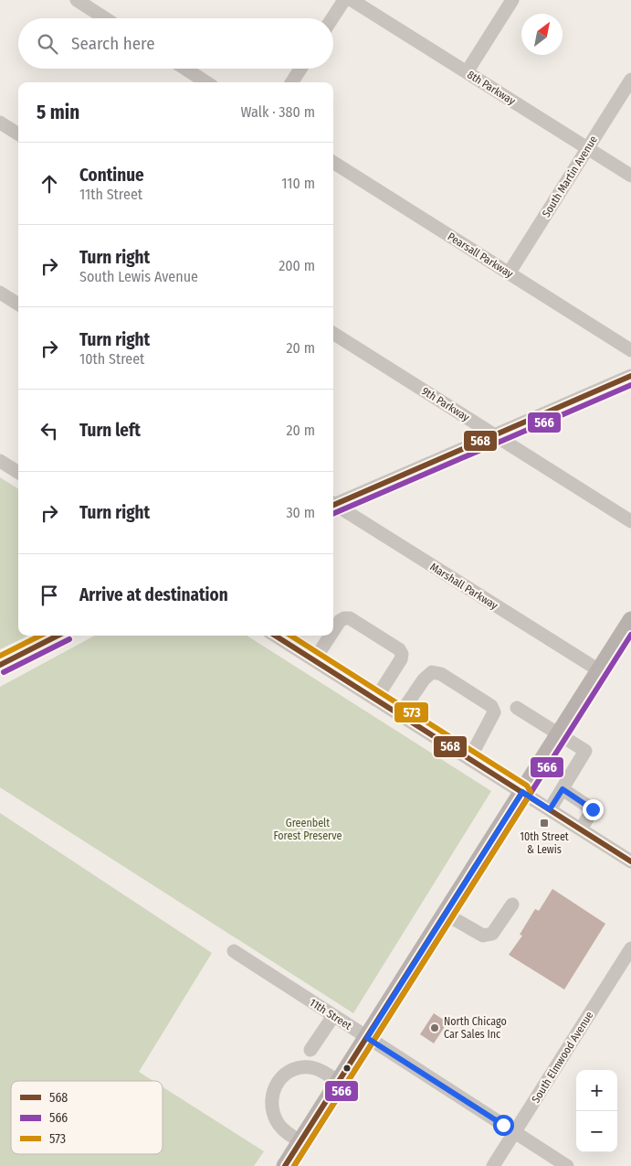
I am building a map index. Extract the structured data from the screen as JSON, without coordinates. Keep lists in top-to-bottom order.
{
  "streets": {
    "street": [
      "8th Parkway",
      "South Martin Avenue",
      "Pearsall Parkway",
      "9th Parkway",
      "Marshall Parkway",
      "11th Street",
      "South Elmwood Avenue"
    ]
  },
  "crossings": [
    ["8th Parkway", "South Martin Avenue"],
    ["South Martin Avenue", "Pearsall Parkway"],
    ["11th Street", "South Elmwood Avenue"]
  ],
  "parks": ["Greenbelt Forest Preserve"],
  "places": {
    "transit": ["10th Street & Lewis"],
    "other": ["North Chicago Car Sales Inc"]
  },
  "lines": ["transit line 568", "transit line 566", "transit line 573"],
  "legend": ["568", "566", "573"],
  "north": "top right",
  "page": {
    "search": "Search here",
    "heading": ["5 min", "Walk · 380 m"],
    "list": [
      ["Continue", "11th Street", "110 m"],
      ["Turn right", "South Lewis Avenue", "200 m"],
      ["Turn right", "10th Street", "20 m"],
      ["Turn left", "20 m"],
      ["Turn right", "30 m"],
      "Arrive at destination"
    ],
    "map_buttons": ["+", "−"]
  }
}
